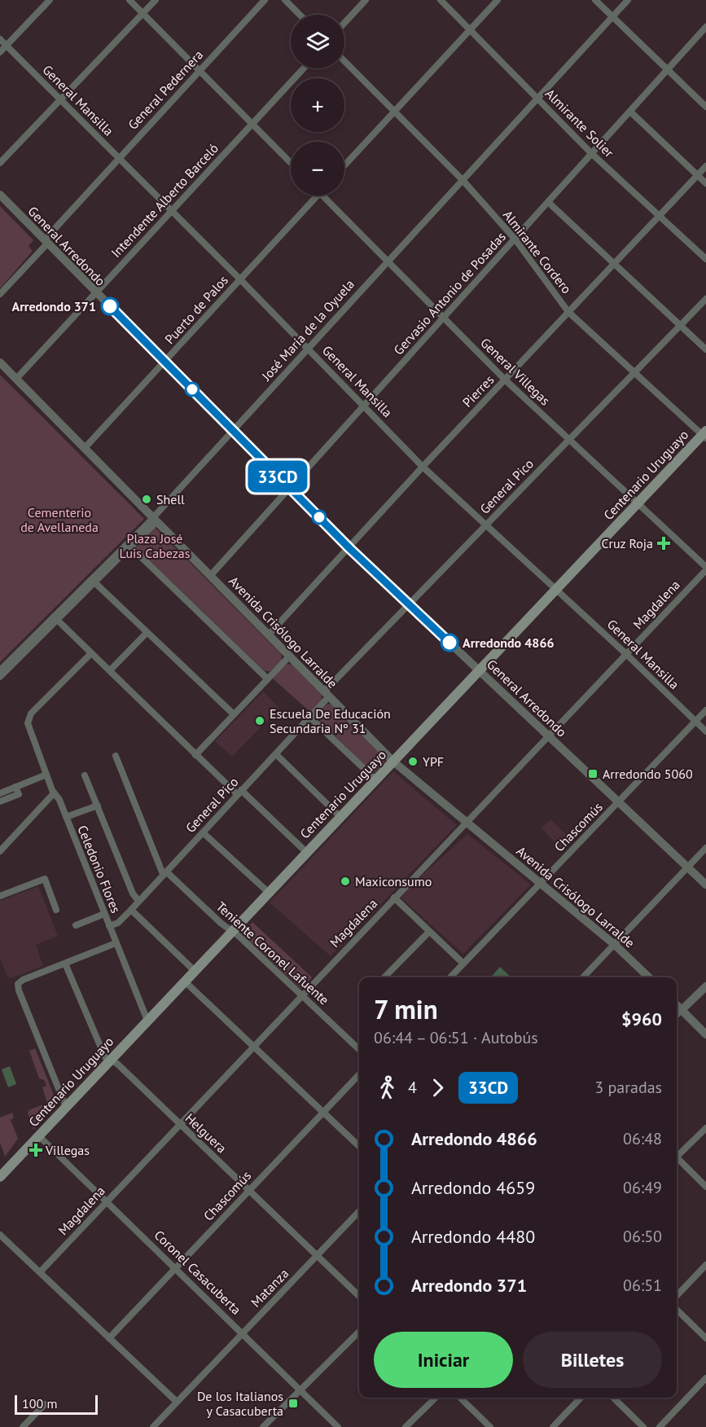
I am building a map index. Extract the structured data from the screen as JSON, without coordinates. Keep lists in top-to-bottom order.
{
  "streets": {
    "main road": ["Centenario Uruguayo"],
    "street": [
      "General Pedernera",
      "General Mansilla",
      "Almirante Solier",
      "Intendente Alberto Barceló",
      "General Arredondo",
      "Almirante Cordero",
      "Gervasio Antonio de Posadas",
      "Puerto de Palos",
      "José María de la Oyuela",
      "General Villegas",
      "Pierres",
      "General Pico",
      "Magdalena",
      "Avenida Crisólogo Larralde",
      "Chascomús",
      "Celedonio Flores",
      "Teniente Coronel Lafuente",
      "Helguera",
      "Coronel Casacuberta",
      "Matanza"
    ]
  },
  "crossings": [
    ["General Pedernera", "General Mansilla"],
    ["General Pedernera", "General Arredondo"],
    ["General Mansilla", "Intendente Alberto Barceló"],
    ["General Mansilla", "Gervasio Antonio de Posadas"],
    ["General Mansilla", "Puerto de Palos"],
    ["General Mansilla", "José María de la Oyuela"],
    ["General Mansilla", "Pierres"],
    ["General Mansilla", "Centenario Uruguayo"],
    ["General Mansilla", "General Pico"],
    ["General Mansilla", "Magdalena"],
    ["General Mansilla", "Chascomús"],
    ["Almirante Solier", "Gervasio Antonio de Posadas"],
    ["Almirante Solier", "José María de la Oyuela"],
    ["Almirante Solier", "Pierres"],
    ["Intendente Alberto Barceló", "General Arredondo"],
    ["Intendente Alberto Barceló", "Avenida Crisólogo Larralde"],
    ["General Arredondo", "Gervasio Antonio de Posadas"],
    ["General Arredondo", "Puerto de Palos"],
    ["General Arredondo", "José María de la Oyuela"],
    ["General Arredondo", "Pierres"],
    ["General Arredondo", "Centenario Uruguayo"],
    ["General Arredondo", "General Pico"],
    ["General Arredondo", "Magdalena"],
    ["General Arredondo", "Chascomús"],
    ["Almirante Cordero", "Gervasio Antonio de Posadas"],
    ["Almirante Cordero", "José María de la Oyuela"],
    ["Almirante Cordero", "Pierres"],
    ["Almirante Cordero", "Centenario Uruguayo"],
    ["Almirante Cordero", "General Pico"],
    ["Gervasio Antonio de Posadas", "General Villegas"],
    ["Gervasio Antonio de Posadas", "Avenida Crisólogo Larralde"],
    ["Puerto de Palos", "Avenida Crisólogo Larralde"],
    ["José María de la Oyuela", "General Villegas"],
    ["José María de la Oyuela", "Avenida Crisólogo Larralde"],
    ["General Villegas", "Pierres"],
    ["General Villegas", "Centenario Uruguayo"],
    ["General Villegas", "General Pico"],
    ["General Villegas", "Magdalena"],
    ["Pierres", "Avenida Crisólogo Larralde"],
    ["Centenario Uruguayo", "Avenida Crisólogo Larralde"],
    ["Centenario Uruguayo", "Celedonio Flores"],
    ["Centenario Uruguayo", "Teniente Coronel Lafuente"],
    ["Centenario Uruguayo", "Helguera"],
    ["Centenario Uruguayo", "Coronel Casacuberta"],
    ["General Pico", "Avenida Crisólogo Larralde"],
    ["General Pico", "Celedonio Flores"],
    ["General Pico", "Teniente Coronel Lafuente"],
    ["Magdalena", "Avenida Crisólogo Larralde"],
    ["Magdalena", "Teniente Coronel Lafuente"],
    ["Magdalena", "Helguera"],
    ["Magdalena", "Coronel Casacuberta"],
    ["Avenida Crisólogo Larralde", "Chascomús"],
    ["Chascomús", "Helguera"],
    ["Chascomús", "Coronel Casacuberta"],
    ["Helguera", "Matanza"],
    ["Coronel Casacuberta", "Matanza"]
  ],
  "parks": ["Cementerio de Avellaneda", "Plaza José Luis Cabezas"],
  "places": {
    "other": [
      "Arredondo 371",
      "Shell",
      "Arredondo 4866",
      "Escuela De Educación Secundaria Nº 31",
      "YPF",
      "Maxiconsumo"
    ],
    "health": ["Cruz Roja", "Villegas"],
    "transit": ["Arredondo 5060", "De los Italianos y Casacuberta"]
  },
  "lines": ["bus line 33CD"],
  "scale_bar": "100 m",
  "page": {
    "on_map": "33CD",
    "map_buttons": ["+", "−"],
    "heading": ["7 min", "06:44 – 06:51 · Autobús", "$960"],
    "legs": ["4", "33CD", "3 paradas"],
    "list": [
      {
        "name": "Arredondo 4866",
        "value": "06:48"
      },
      {
        "name": "Arredondo 4659",
        "value": "06:49"
      },
      {
        "name": "Arredondo 4480",
        "value": "06:50"
      },
      {
        "name": "Arredondo 371",
        "value": "06:51"
      }
    ],
    "buttons": ["Iniciar", "Billetes"],
    "scale": "100 m"
  }
}
